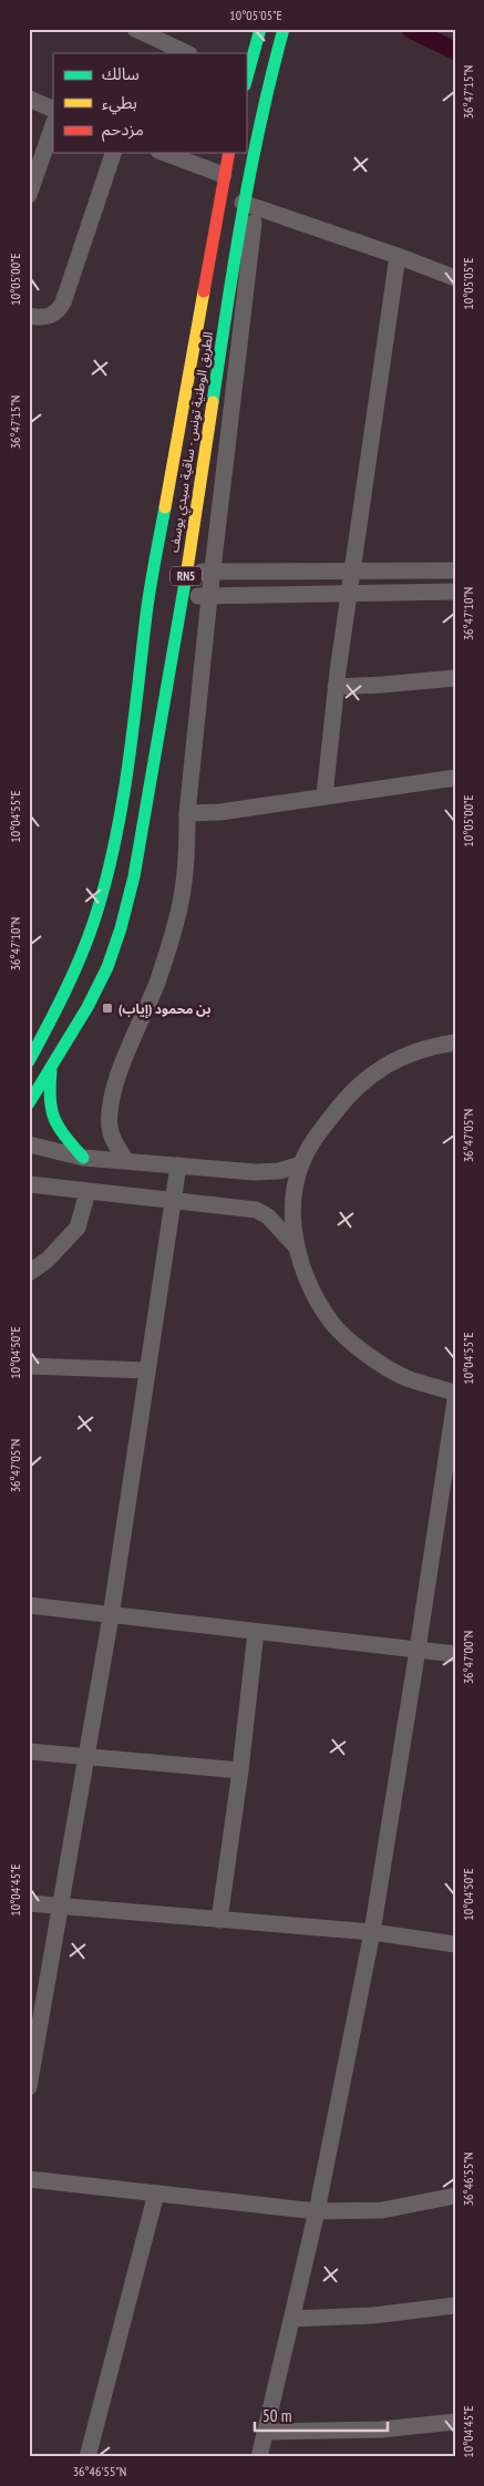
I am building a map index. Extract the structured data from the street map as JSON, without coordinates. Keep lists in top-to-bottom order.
{
  "streets": {
    "highway": ["الطريق الوطنية تونس - ساقية سيدي يوسف", "RN5"]
  },
  "places": {
    "transit": ["بن محمود (إياب)"]
  },
  "legend": ["سالك", "بطيء", "مزدحم"],
  "scale_bar": "50 m",
  "coordinates": [
    "10°05'05\"E",
    "36°47'15\"N",
    "10°05'00\"E",
    "36°47'10\"N",
    "10°04'55\"E",
    "36°47'05\"N",
    "10°04'50\"E",
    "36°47'00\"N",
    "10°04'45\"E",
    "36°46'55\"N"
  ]
}
